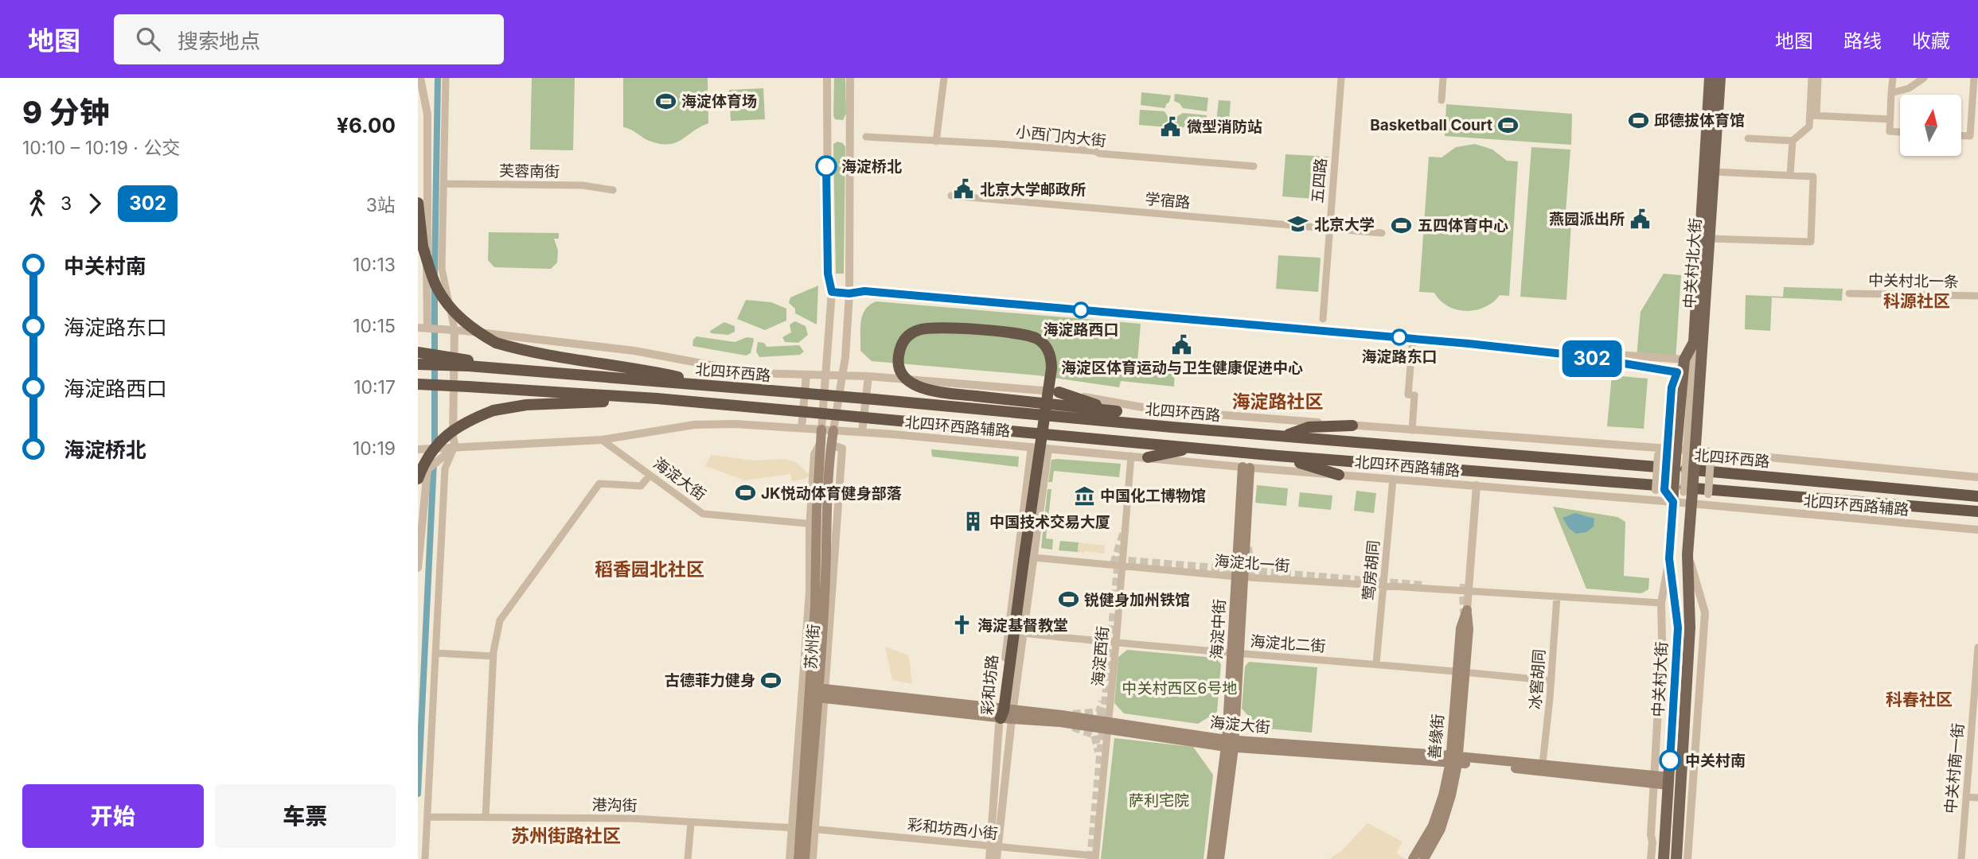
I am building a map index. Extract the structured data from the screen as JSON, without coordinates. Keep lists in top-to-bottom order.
{
  "streets": {
    "highway": ["北四环西路"],
    "main road": [
      "中关村北大街",
      "海淀大街",
      "海淀中街",
      "苏州街",
      "中关村大街",
      "善缘街"
    ],
    "street": [
      "小西门内大街",
      "芙蓉南街",
      "五四路",
      "学宿路",
      "中关村北一条",
      "北四环西路辅路",
      "海淀北一街",
      "莺房胡同",
      "海淀北二街",
      "海淀西街",
      "冰窖胡同",
      "彩和坊路",
      "中关村南一街",
      "港沟街",
      "彩和坊西小街"
    ]
  },
  "crossings": [
    ["五四路", "学宿路"],
    ["中关村北大街", "中关村大街"],
    ["北四环西路辅路", "莺房胡同"],
    ["北四环西路辅路", "海淀中街"],
    ["北四环西路辅路", "苏州街"],
    ["北四环西路辅路", "海淀西街"],
    ["北四环西路辅路", "中关村大街"],
    ["北四环西路辅路", "彩和坊路"],
    ["北四环西路辅路", "善缘街"],
    ["海淀大街", "海淀中街"],
    ["海淀大街", "苏州街"],
    ["海淀大街", "海淀西街"],
    ["海淀大街", "冰窖胡同"],
    ["海淀大街", "中关村大街"],
    ["海淀大街", "彩和坊路"],
    ["海淀大街", "善缘街"],
    ["海淀北一街", "莺房胡同"],
    ["海淀北一街", "海淀中街"],
    ["海淀北一街", "海淀西街"],
    ["海淀北一街", "冰窖胡同"],
    ["海淀北一街", "彩和坊路"],
    ["海淀北一街", "善缘街"],
    ["莺房胡同", "海淀北二街"],
    ["海淀中街", "海淀北二街"],
    ["海淀北二街", "海淀西街"],
    ["海淀北二街", "冰窖胡同"],
    ["海淀北二街", "彩和坊路"],
    ["海淀北二街", "善缘街"],
    ["苏州街", "港沟街"],
    ["苏州街", "彩和坊西小街"],
    ["海淀西街", "彩和坊西小街"],
    ["彩和坊路", "彩和坊西小街"],
    ["港沟街", "彩和坊西小街"]
  ],
  "districts": [
    "科源社区",
    "海淀路社区",
    "稻香园北社区",
    "科春社区",
    "苏州街路社区"
  ],
  "parks": ["中关村西区6号地", "萨利宅院"],
  "places": {
    "sports": [
      "海淀体育场",
      "邱德拔体育馆",
      "Basketball Court",
      "五四体育中心",
      "JK悦动体育健身部落",
      "锐健身加州铁馆",
      "古德菲力健身"
    ],
    "public building": [
      "微型消防站",
      "北京大学邮政所",
      "燕园派出所",
      "海淀区体育运动与卫生健康促进中心"
    ],
    "other": [
      "海淀桥北",
      "海淀路西口",
      "海淀路东口",
      "中关村南"
    ],
    "school or university": ["北京大学"],
    "museum": ["中国化工博物馆"],
    "building": ["中国技术交易大厦"],
    "church": ["海淀基督教堂"]
  },
  "lines": ["bus line 302"],
  "north": "top",
  "page": {
    "header": "地图",
    "search": "搜索地点",
    "nav": ["地图", "路线", "收藏"],
    "heading": ["9 分钟", "10:10 – 10:19 · 公交", "¥6.00"],
    "on_map": "302",
    "legs": ["3", "302", "3站"],
    "list": [
      {
        "name": "中关村南",
        "value": "10:13"
      },
      {
        "name": "海淀路东口",
        "value": "10:15"
      },
      {
        "name": "海淀路西口",
        "value": "10:17"
      },
      {
        "name": "海淀桥北",
        "value": "10:19"
      }
    ],
    "buttons": ["开始", "车票"]
  }
}
